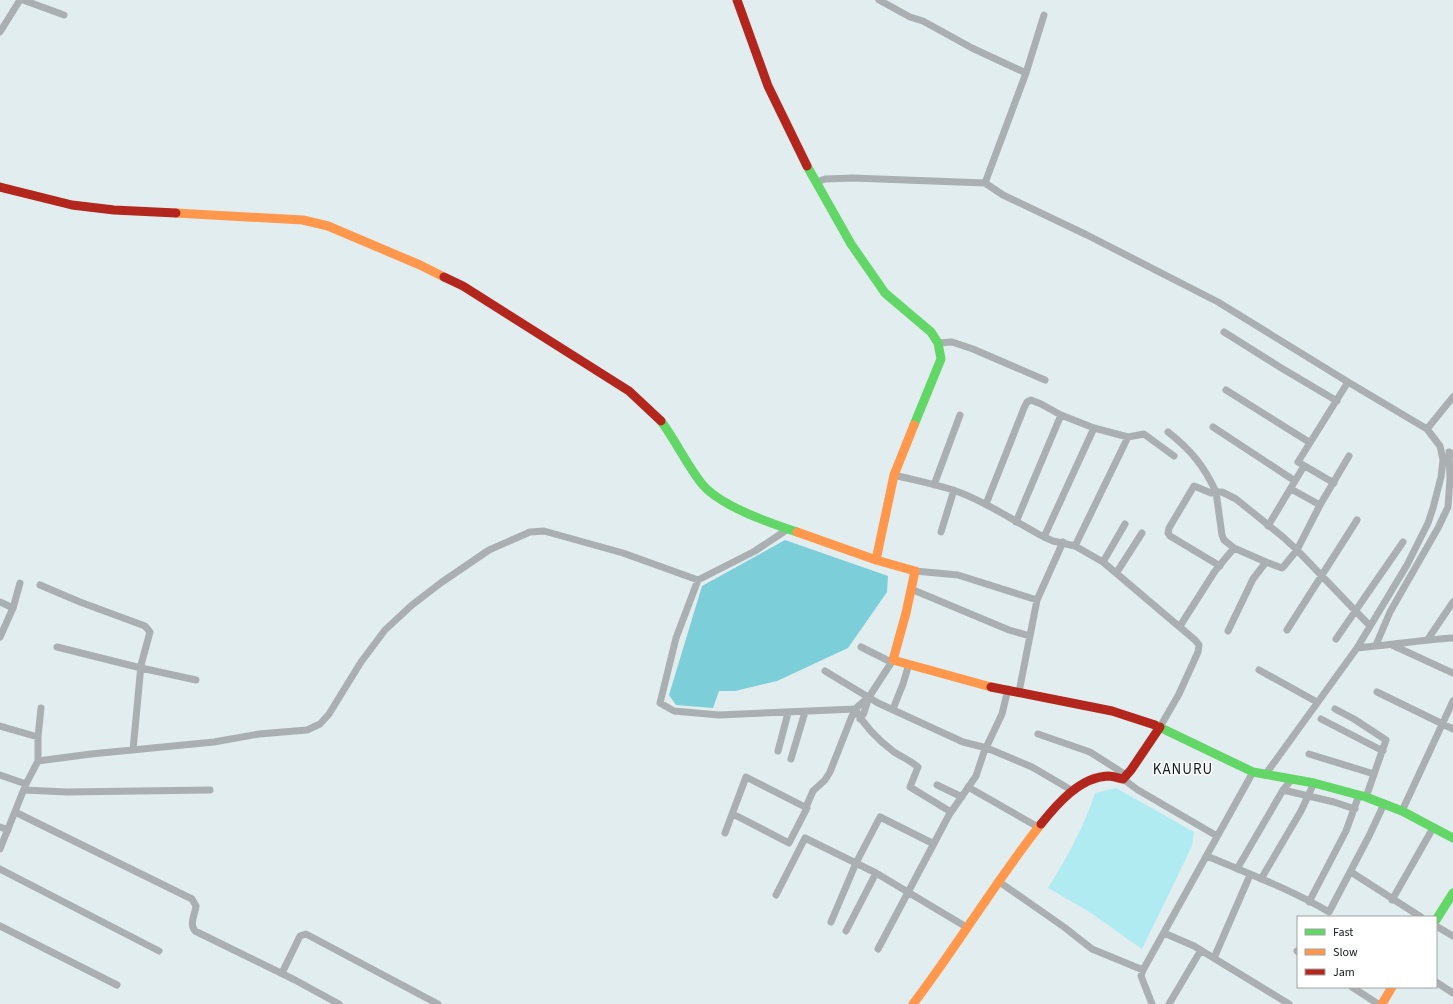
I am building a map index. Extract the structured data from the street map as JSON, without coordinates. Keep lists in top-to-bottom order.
{
  "districts": ["KANURU"],
  "legend": ["Fast", "Slow", "Jam"]
}
